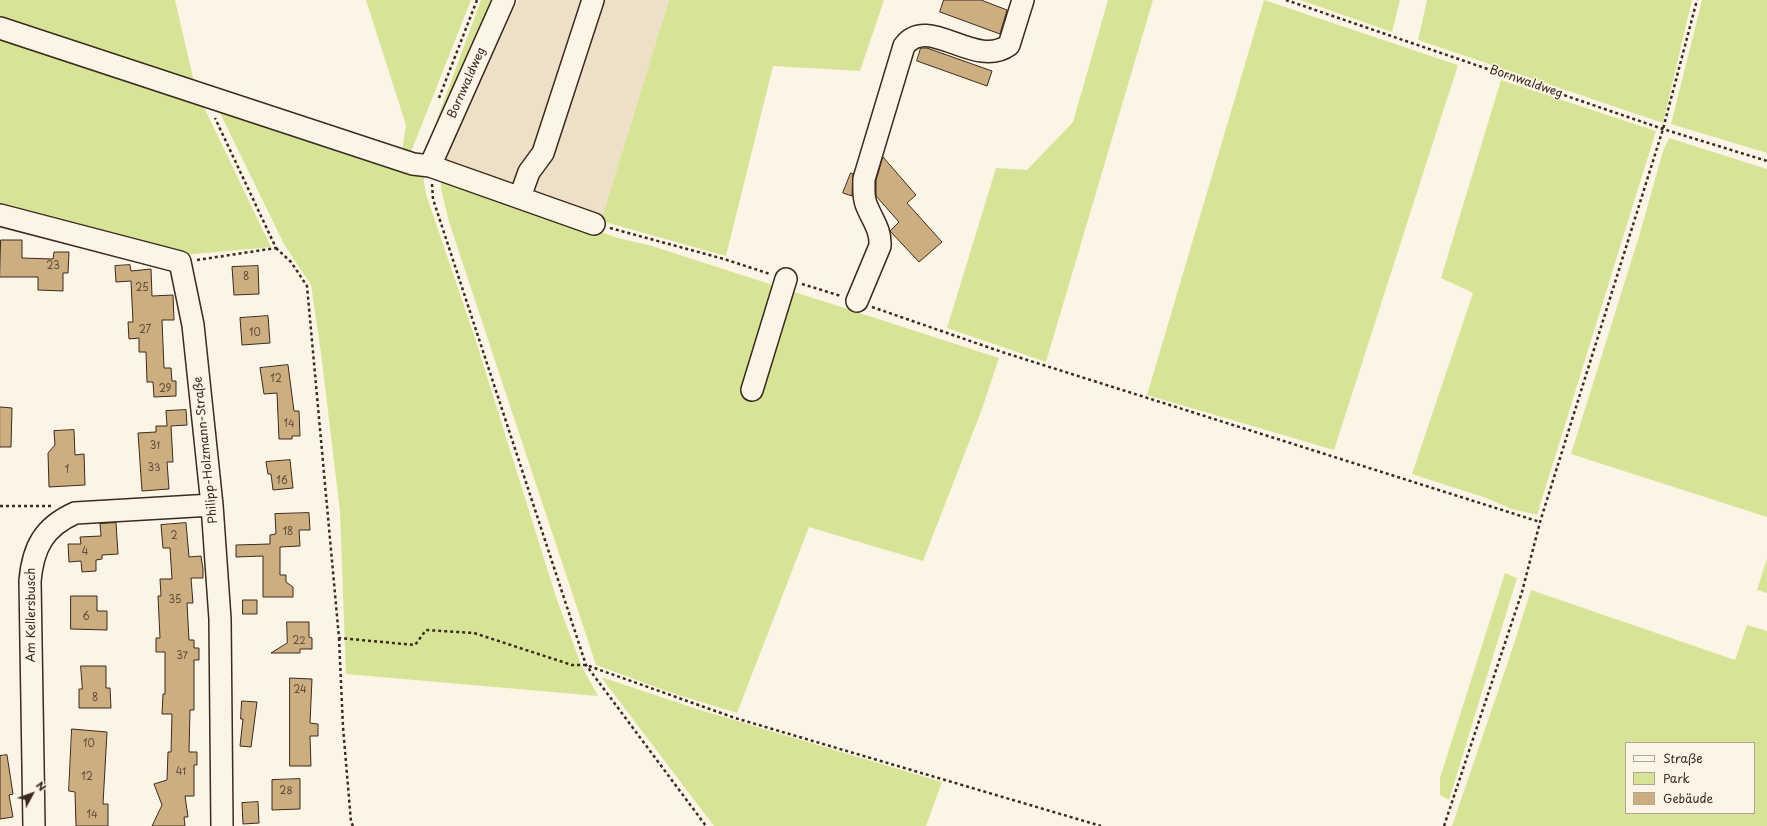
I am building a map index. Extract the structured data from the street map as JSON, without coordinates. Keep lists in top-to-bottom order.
{
  "streets": {
    "street": ["Bornwaldweg", "Philipp-Holzmann-Straße", "Am Kellersbusch"]
  },
  "crossings": [
    ["Philipp-Holzmann-Straße", "Am Kellersbusch"]
  ],
  "house_numbers": [
    "23",
    "8",
    "25",
    "27",
    "10",
    "12",
    "29",
    "14",
    "31",
    "33",
    "1",
    "16",
    "18",
    "2",
    "4",
    "35",
    "6",
    "22",
    "37",
    "24",
    "8",
    "10",
    "41",
    "12",
    "28",
    "14"
  ],
  "legend": ["Straße", "Park", "Gebäude"],
  "north": "top right"
}
